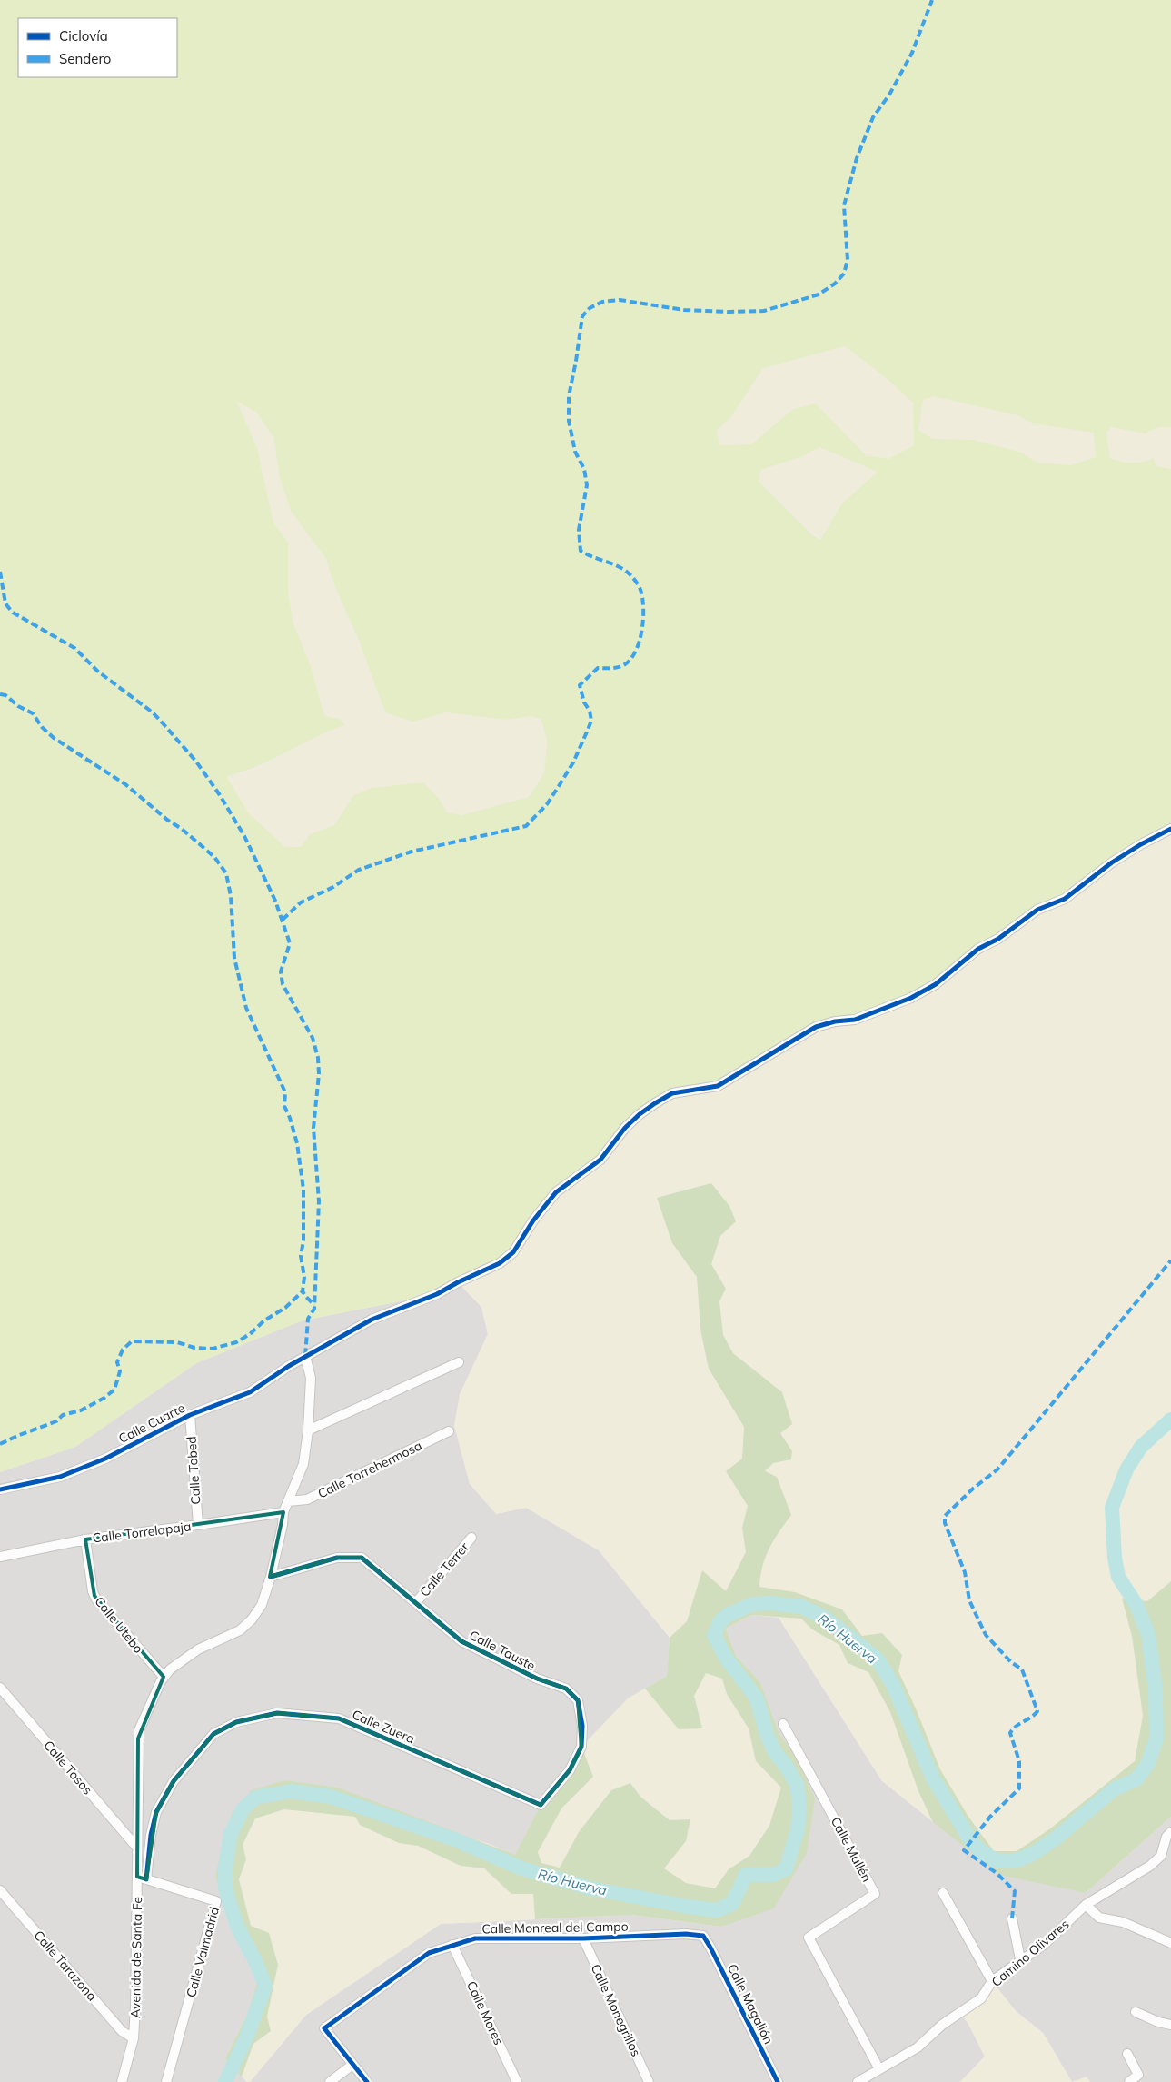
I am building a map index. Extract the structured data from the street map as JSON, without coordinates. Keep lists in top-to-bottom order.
{
  "streets": {
    "street": [
      "Calle Cuarte",
      "Calle Torrehermosa",
      "Calle Tobed",
      "Calle Torrelapaja",
      "Calle Terrer",
      "Calle Utebo",
      "Calle Tauste",
      "Calle Zuera",
      "Calle Tosos",
      "Calle Mallén",
      "Calle Monreal del Campo",
      "Calle Valmadrid",
      "Camino Olivares",
      "Avenida de Santa Fe",
      "Calle Tarazona",
      "Calle Magallón",
      "Calle Monegrillos",
      "Calle Mores"
    ]
  },
  "crossings": [
    ["Calle Cuarte", "Calle Tobed"],
    ["Calle Cuarte", "Avenida de Santa Fe"],
    ["Calle Torrehermosa", "Avenida de Santa Fe"],
    ["Calle Tobed", "Calle Torrelapaja"],
    ["Calle Torrelapaja", "Calle Utebo"],
    ["Calle Torrelapaja", "Avenida de Santa Fe"],
    ["Calle Terrer", "Calle Tauste"],
    ["Calle Utebo", "Avenida de Santa Fe"],
    ["Calle Tauste", "Calle Zuera"],
    ["Calle Tauste", "Avenida de Santa Fe"],
    ["Calle Zuera", "Calle Valmadrid"],
    ["Calle Zuera", "Avenida de Santa Fe"],
    ["Calle Tosos", "Avenida de Santa Fe"],
    ["Calle Mallén", "Camino Olivares"],
    ["Calle Monreal del Campo", "Calle Magallón"],
    ["Calle Monreal del Campo", "Calle Monegrillos"],
    ["Calle Monreal del Campo", "Calle Mores"],
    ["Calle Valmadrid", "Avenida de Santa Fe"],
    ["Avenida de Santa Fe", "Calle Tarazona"]
  ],
  "water": ["Río Huerva"],
  "legend": ["Ciclovía", "Sendero"]
}
